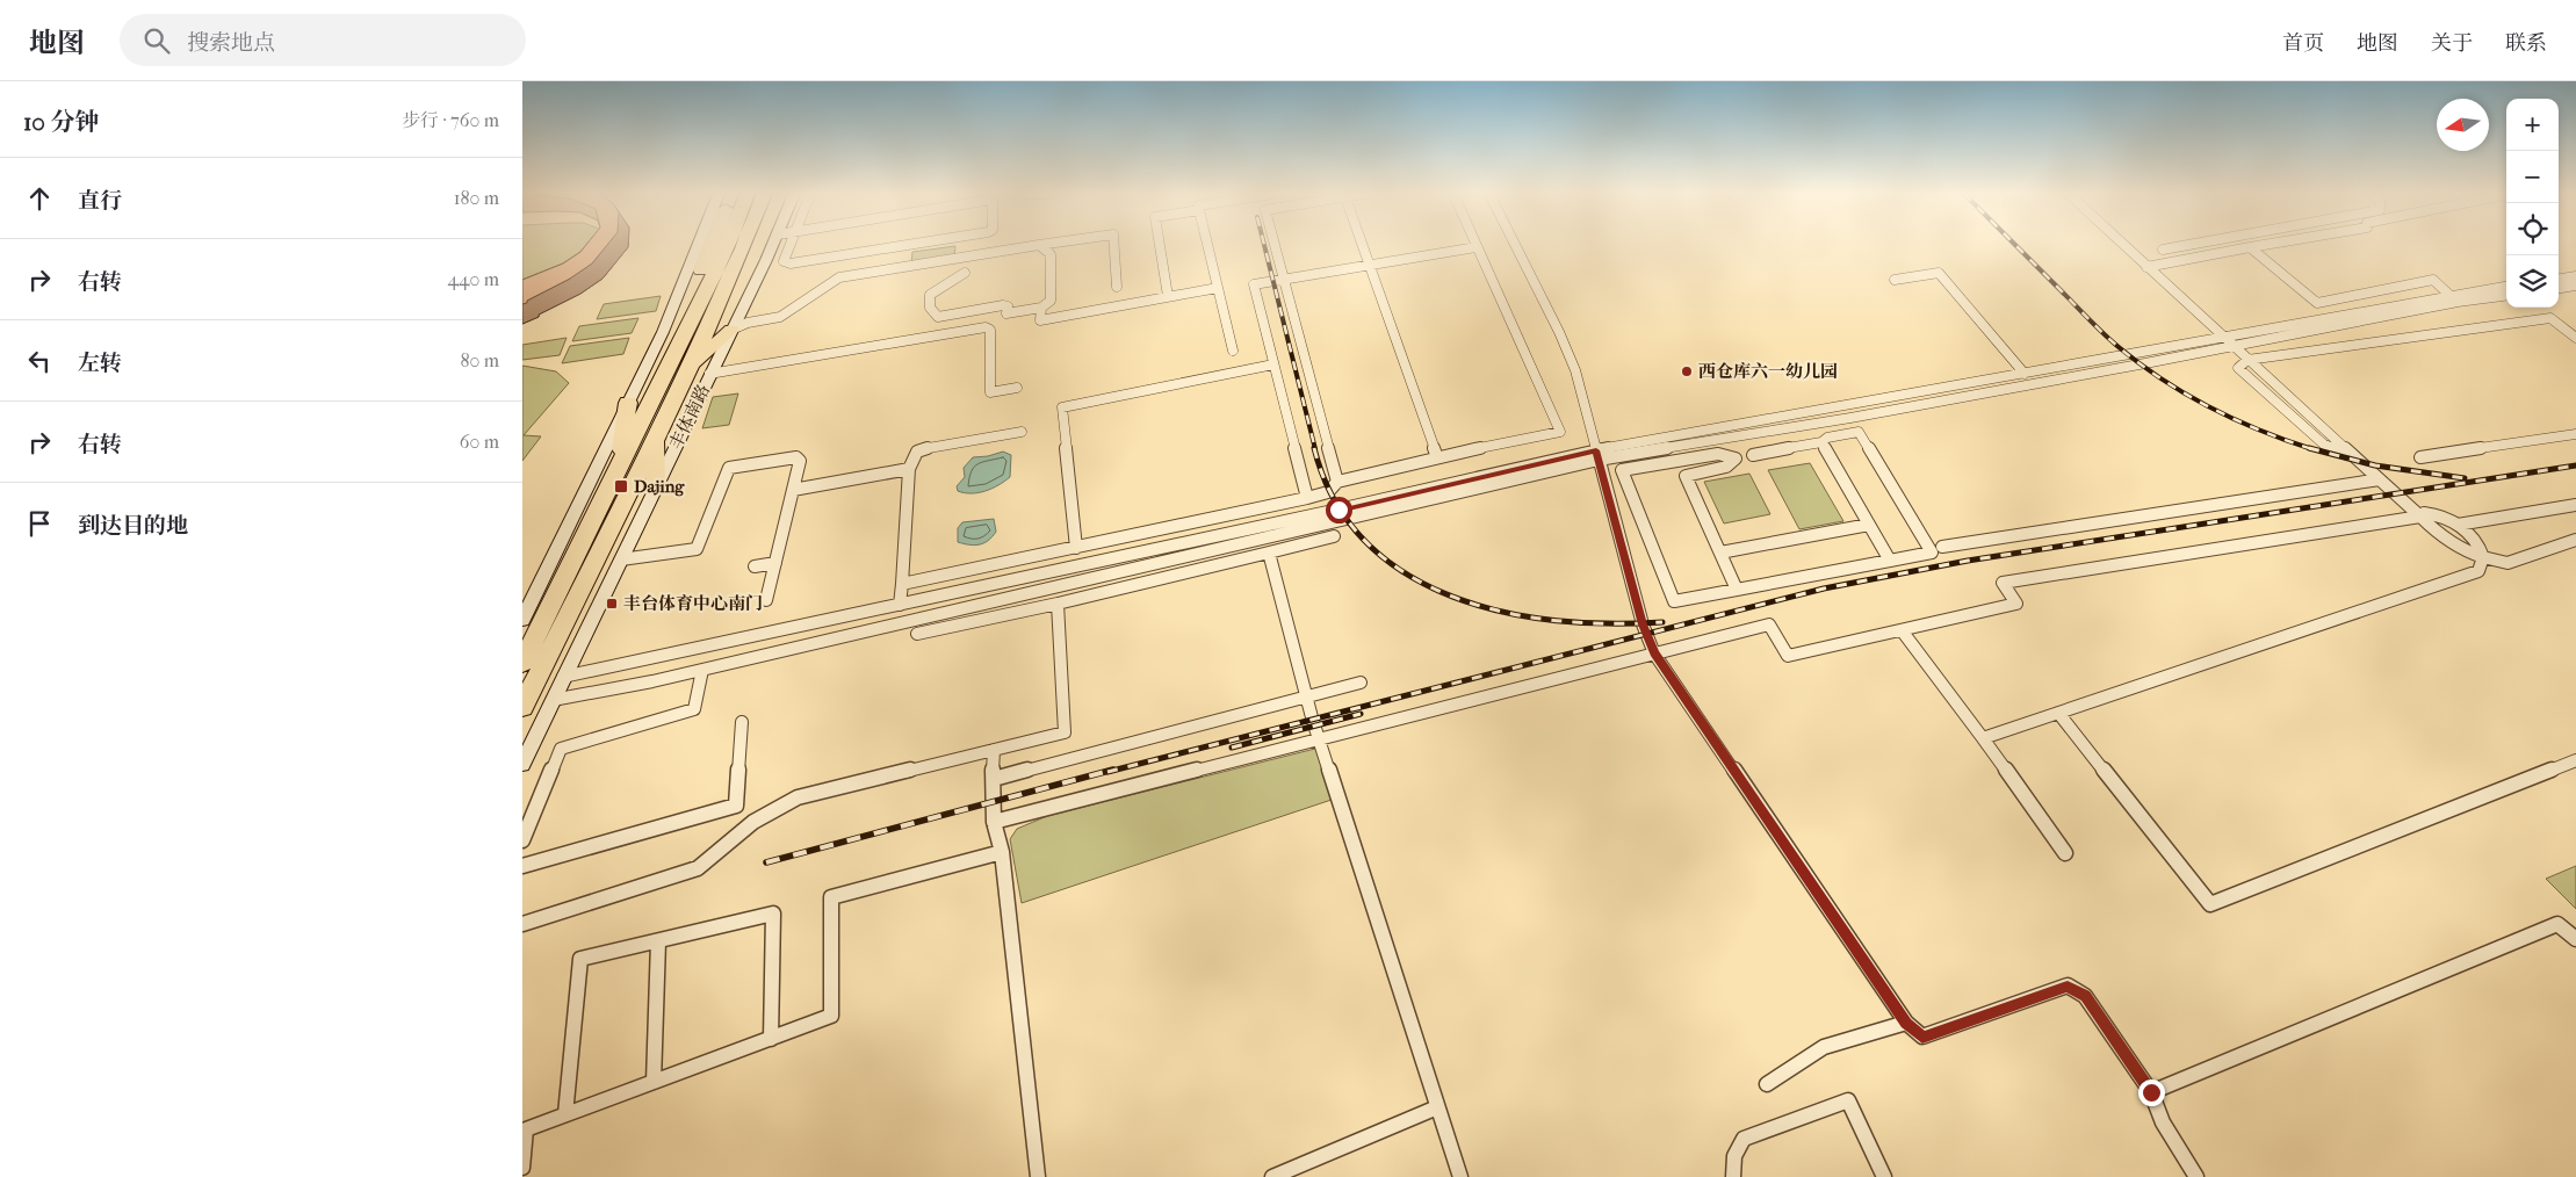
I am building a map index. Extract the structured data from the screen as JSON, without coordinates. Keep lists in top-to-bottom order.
{
  "streets": {
    "highway": ["丰体南路"]
  },
  "places": {
    "other": ["西仓库六一幼儿园"],
    "transit": ["Dajing", "丰台体育中心南门"]
  },
  "north": "left",
  "page": {
    "header": "地图",
    "search": "搜索地点",
    "nav": [
      "首页",
      "地图",
      "关于",
      "联系"
    ],
    "heading": ["10 分钟", "步行 · 760 m"],
    "map_buttons": ["+", "−"],
    "list": [
      ["直行", "180 m"],
      ["右转", "440 m"],
      ["左转", "80 m"],
      ["右转", "60 m"],
      "到达目的地"
    ]
  }
}
